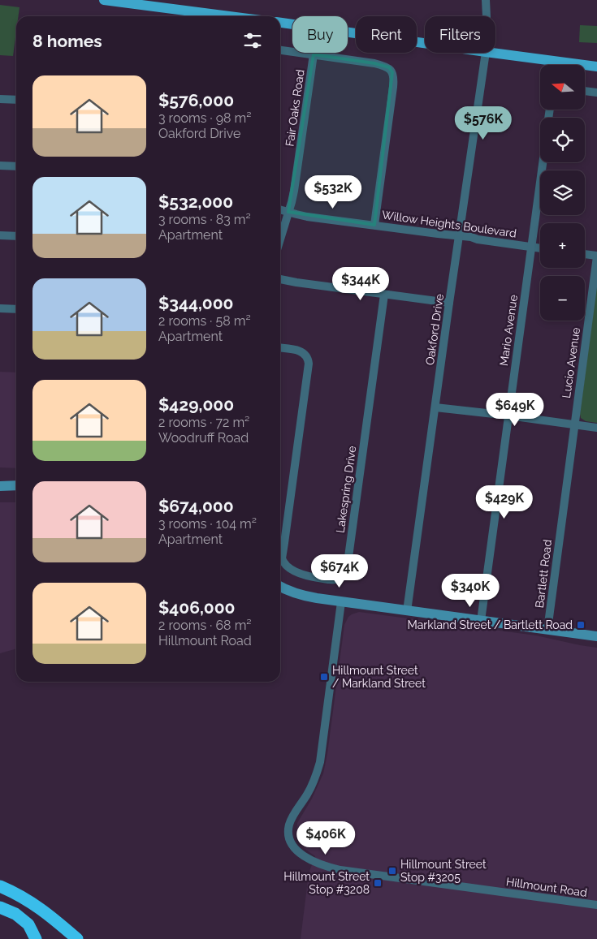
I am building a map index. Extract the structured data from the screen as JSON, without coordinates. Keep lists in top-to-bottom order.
{
  "streets": {
    "street": [
      "Fair Oaks Road",
      "Willow Heights Boulevard",
      "Oakford Drive",
      "Mario Avenue",
      "Lucio Avenue",
      "Lakespring Drive",
      "Bartlett Road",
      "Hillmount Road"
    ]
  },
  "crossings": [
    ["Fair Oaks Road", "Willow Heights Boulevard"],
    ["Willow Heights Boulevard", "Oakford Drive"],
    ["Willow Heights Boulevard", "Mario Avenue"],
    ["Lucio Avenue", "Bartlett Road"]
  ],
  "places": {
    "transit": [
      "Markland Street / Bartlett Road",
      "Hillmount Street / Markland Street",
      "Hillmount Street Stop #3205",
      "Hillmount Street Stop #3208"
    ]
  },
  "north": "left",
  "page": {
    "chip": ["Buy", "Rent", "Filters"],
    "heading": "8 homes",
    "map_buttons": ["+", "−"],
    "list": [
      {
        "name": "$576,000",
        "note": "3 rooms · 98 m² · Oakford Drive"
      },
      {
        "name": "$532,000",
        "note": "3 rooms · 83 m² · Apartment"
      },
      {
        "name": "$344,000",
        "note": "2 rooms · 58 m² · Apartment"
      },
      {
        "name": "$429,000",
        "note": "2 rooms · 72 m² · Woodruff Road"
      },
      {
        "name": "$674,000",
        "note": "3 rooms · 104 m² · Apartment"
      },
      {
        "name": "$406,000",
        "note": "2 rooms · 68 m² · Hillmount Road"
      }
    ],
    "price": [
      "$576K",
      "$532K",
      "$344K",
      "$649K",
      "$429K",
      "$674K",
      "$340K",
      "$406K"
    ]
  }
}
